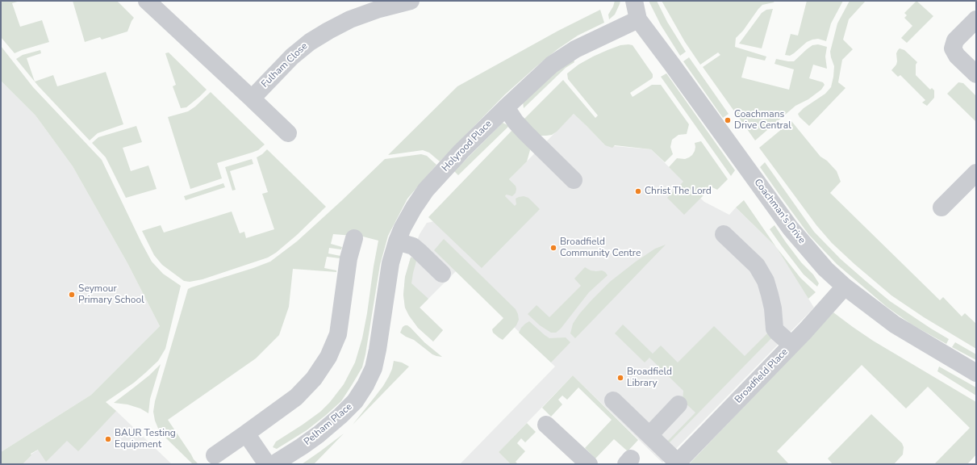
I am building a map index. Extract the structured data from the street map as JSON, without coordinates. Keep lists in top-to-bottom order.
{
  "streets": {
    "street": [
      "Fulham Close",
      "Holyrood Place",
      "Coachman's Drive",
      "Broadfield Place",
      "Pelham Place"
    ]
  },
  "crossings": [
    ["Holyrood Place", "Coachman's Drive"],
    ["Holyrood Place", "Pelham Place"],
    ["Coachman's Drive", "Broadfield Place"]
  ],
  "places": [
    "Coachmans Drive Central",
    "Christ The Lord",
    "Broadfield Community Centre",
    "Seymour Primary School",
    "Broadfield Library",
    "BAUR Testing Equipment"
  ]
}
